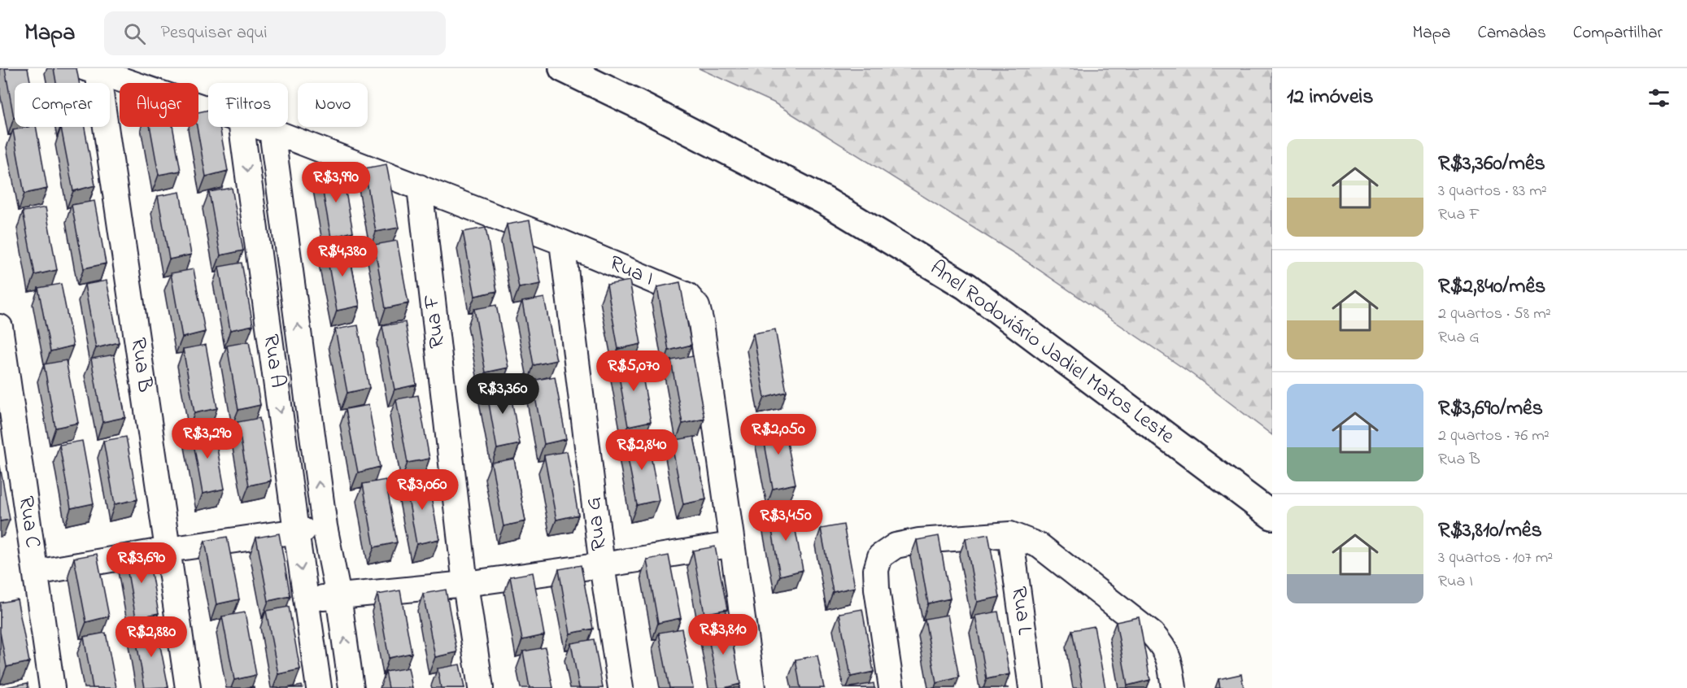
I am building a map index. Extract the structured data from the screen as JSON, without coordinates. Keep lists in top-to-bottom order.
{
  "streets": {
    "highway": ["Anel Rodoviário Jadiel Matos Leste"],
    "street": [
      "Rua I",
      "Rua F",
      "Rua A",
      "Rua B",
      "Rua C",
      "Rua G",
      "Rua L"
    ]
  },
  "crossings": [
    ["Rua I", "Rua F"],
    ["Rua I", "Rua G"]
  ],
  "page": {
    "header": "Mapa",
    "search": "Pesquisar aqui",
    "nav": ["Mapa", "Camadas", "Compartilhar"],
    "heading": "12 imóveis",
    "chip": [
      "Comprar",
      "Alugar",
      "Filtros",
      "Novo"
    ],
    "list": [
      {
        "name": "R$3,360/mês",
        "note": "3 quartos · 83 m² · Rua F"
      },
      {
        "name": "R$2,840/mês",
        "note": "2 quartos · 58 m² · Rua G"
      },
      {
        "name": "R$3,690/mês",
        "note": "2 quartos · 76 m² · Rua B"
      },
      {
        "name": "R$3,810/mês",
        "note": "3 quartos · 107 m² · Rua I"
      }
    ],
    "price": [
      "R$3,990",
      "R$4,380",
      "R$5,070",
      "R$3,360",
      "R$2,050",
      "R$3,290",
      "R$2,840",
      "R$3,060",
      "R$3,450",
      "R$3,690",
      "R$3,810",
      "R$2,880"
    ]
  }
}
